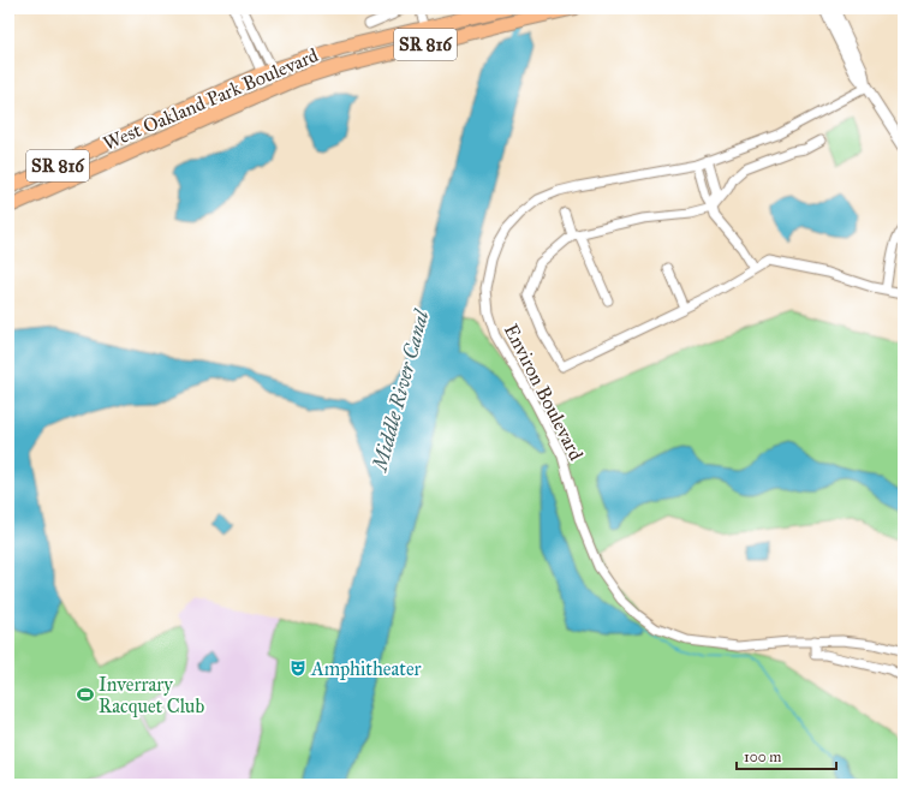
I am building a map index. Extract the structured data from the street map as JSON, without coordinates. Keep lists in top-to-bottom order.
{
  "streets": {
    "main road": ["SR 816", "West Oakland Park Boulevard"],
    "street": ["Environ Boulevard"]
  },
  "water": ["Middle River Canal"],
  "places": {
    "theatre": ["Amphitheater"],
    "sports": ["Inverrary Racquet Club"]
  },
  "scale_bar": "100 m"
}
